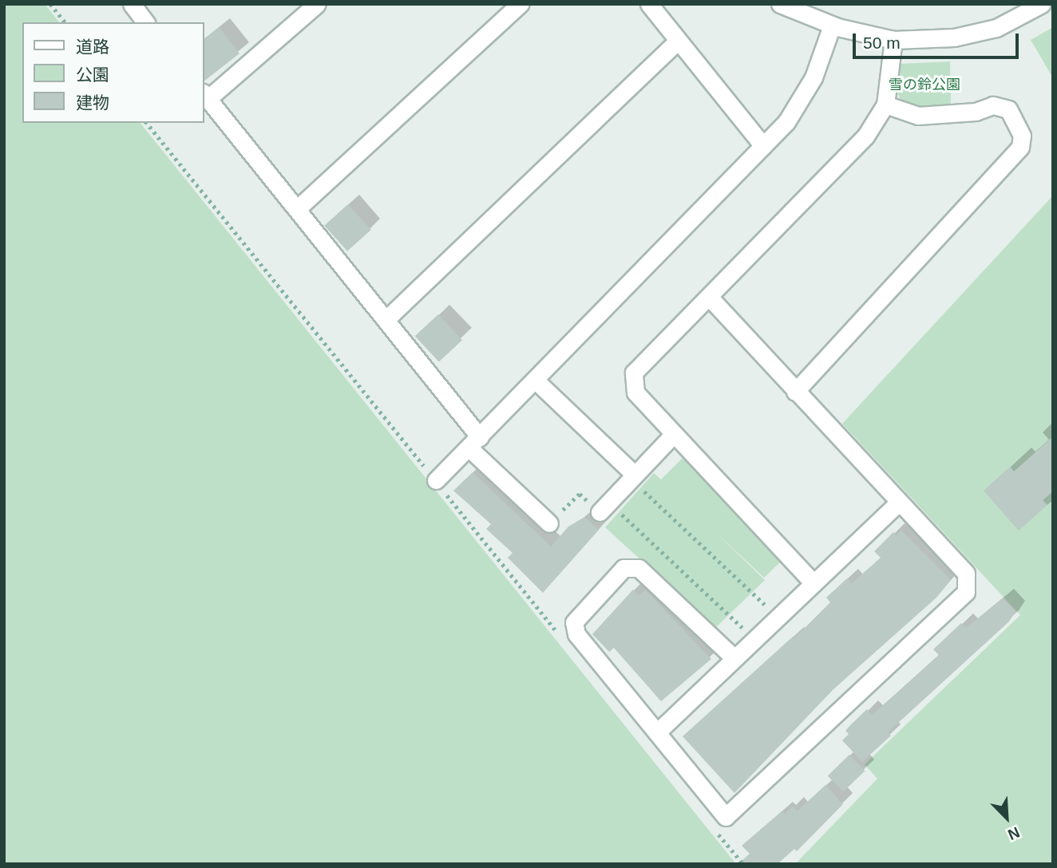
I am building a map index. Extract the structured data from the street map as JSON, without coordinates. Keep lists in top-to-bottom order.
{
  "parks": ["雪の鈴公園"],
  "legend": ["道路", "公園", "建物"],
  "scale_bar": "50 m",
  "north": "bottom right"
}
